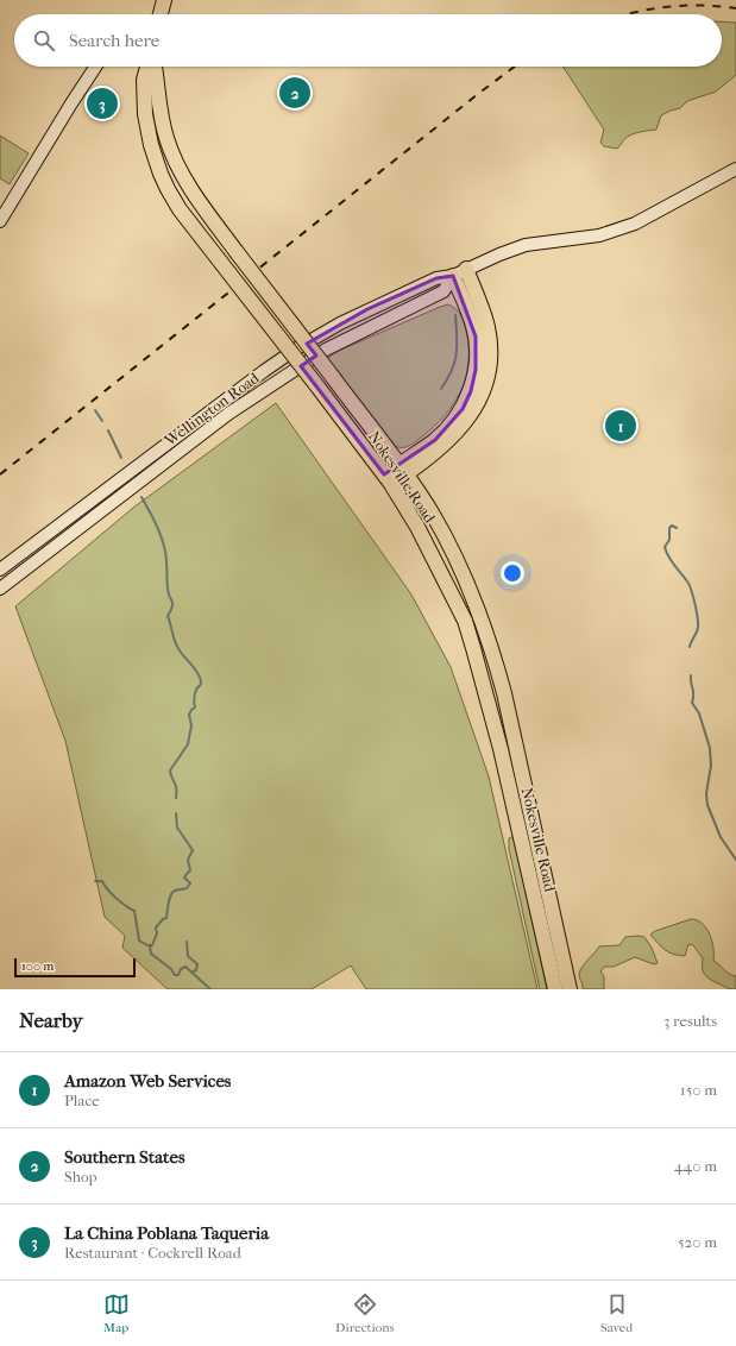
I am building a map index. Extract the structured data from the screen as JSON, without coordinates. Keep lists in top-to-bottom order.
{
  "streets": {
    "highway": ["Nokesville Road"],
    "main road": ["Wellington Road"]
  },
  "scale_bar": "100 m",
  "page": {
    "search": "Search here",
    "pins": ["2", "3", "1"],
    "scale": "100 m",
    "heading": ["Nearby", "3 results"],
    "list": [
      {
        "mark": "1",
        "name": "Amazon Web Services",
        "note": "Place",
        "value": "150 m"
      },
      {
        "mark": "2",
        "name": "Southern States",
        "note": "Shop",
        "value": "440 m"
      },
      {
        "mark": "3",
        "name": "La China Poblana Taqueria",
        "note": "Restaurant · Cockrell Road",
        "value": "520 m"
      }
    ],
    "nav": ["Map", "Directions", "Saved"]
  }
}
